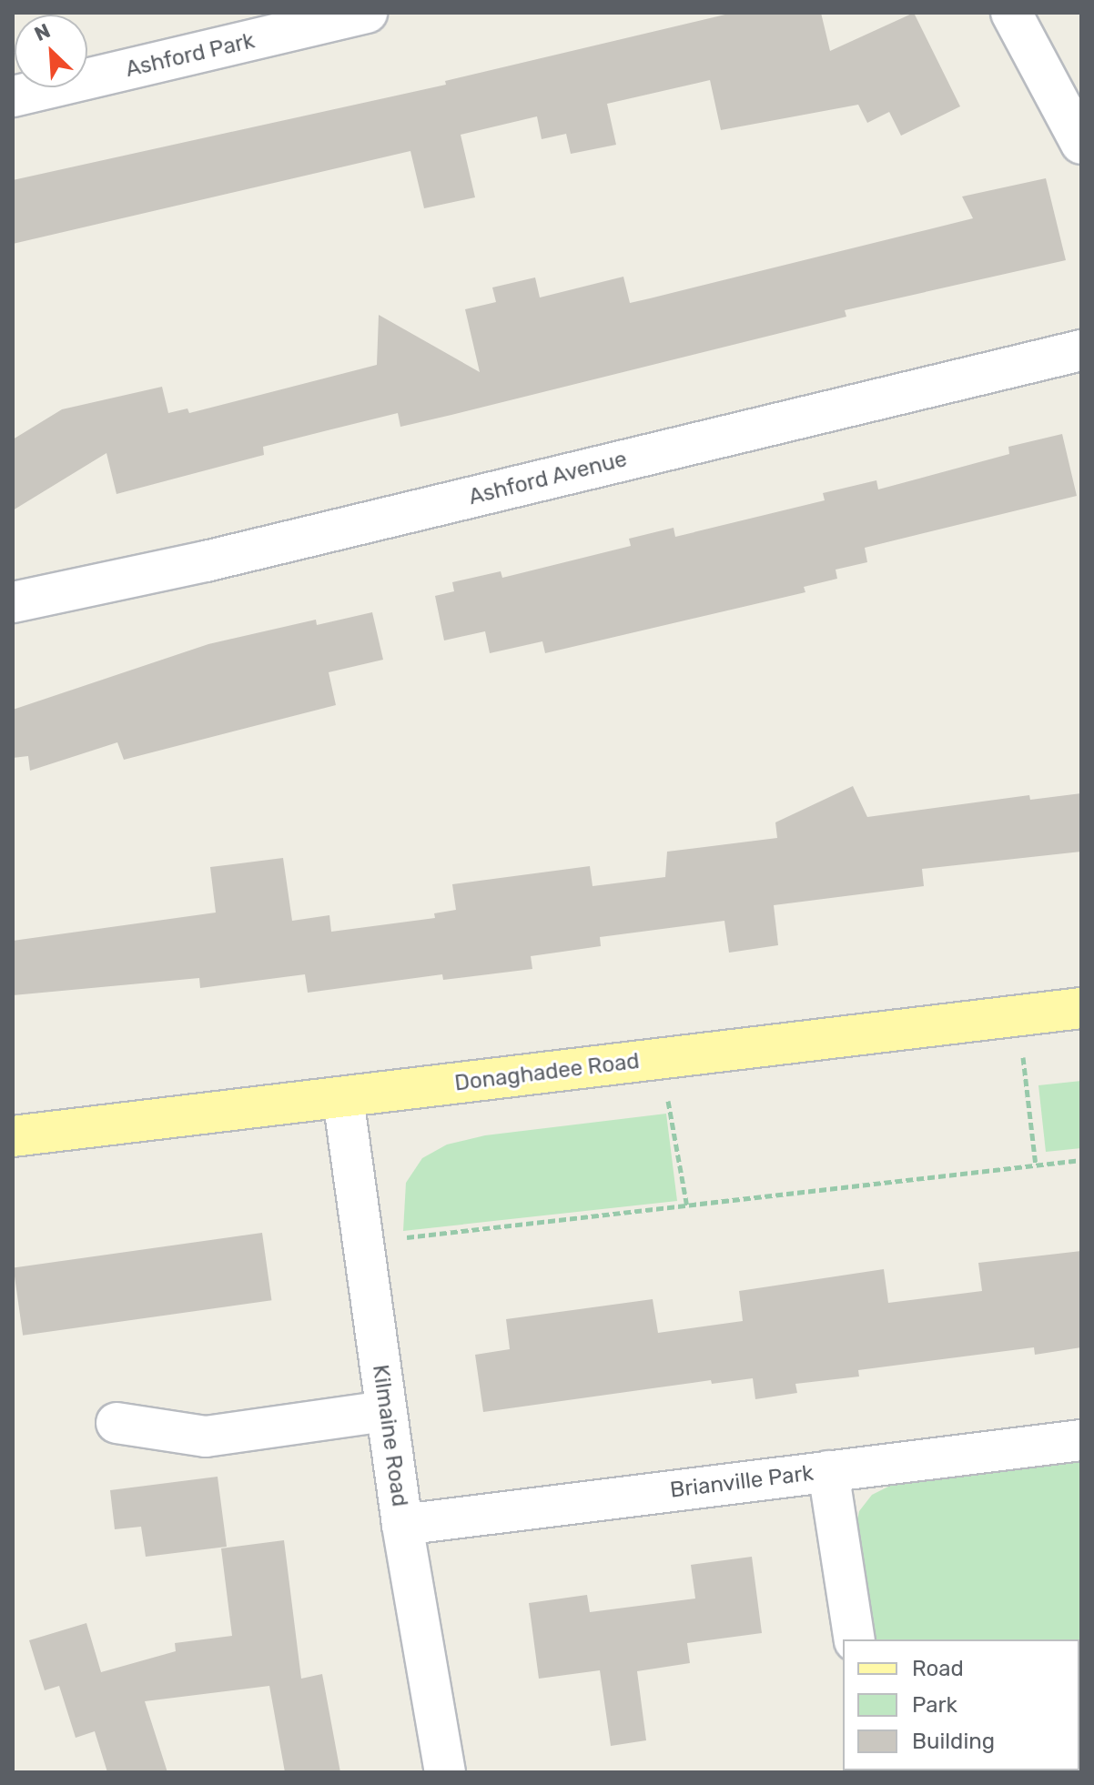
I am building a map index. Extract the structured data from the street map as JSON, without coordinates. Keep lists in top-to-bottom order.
{
  "streets": {
    "main road": ["Donaghadee Road"],
    "street": [
      "Ashford Park",
      "Ashford Avenue",
      "Kilmaine Road",
      "Brianville Park"
    ]
  },
  "crossings": [
    ["Donaghadee Road", "Kilmaine Road"],
    ["Kilmaine Road", "Brianville Park"]
  ],
  "legend": ["Road", "Park", "Building"],
  "north": "top left"
}
